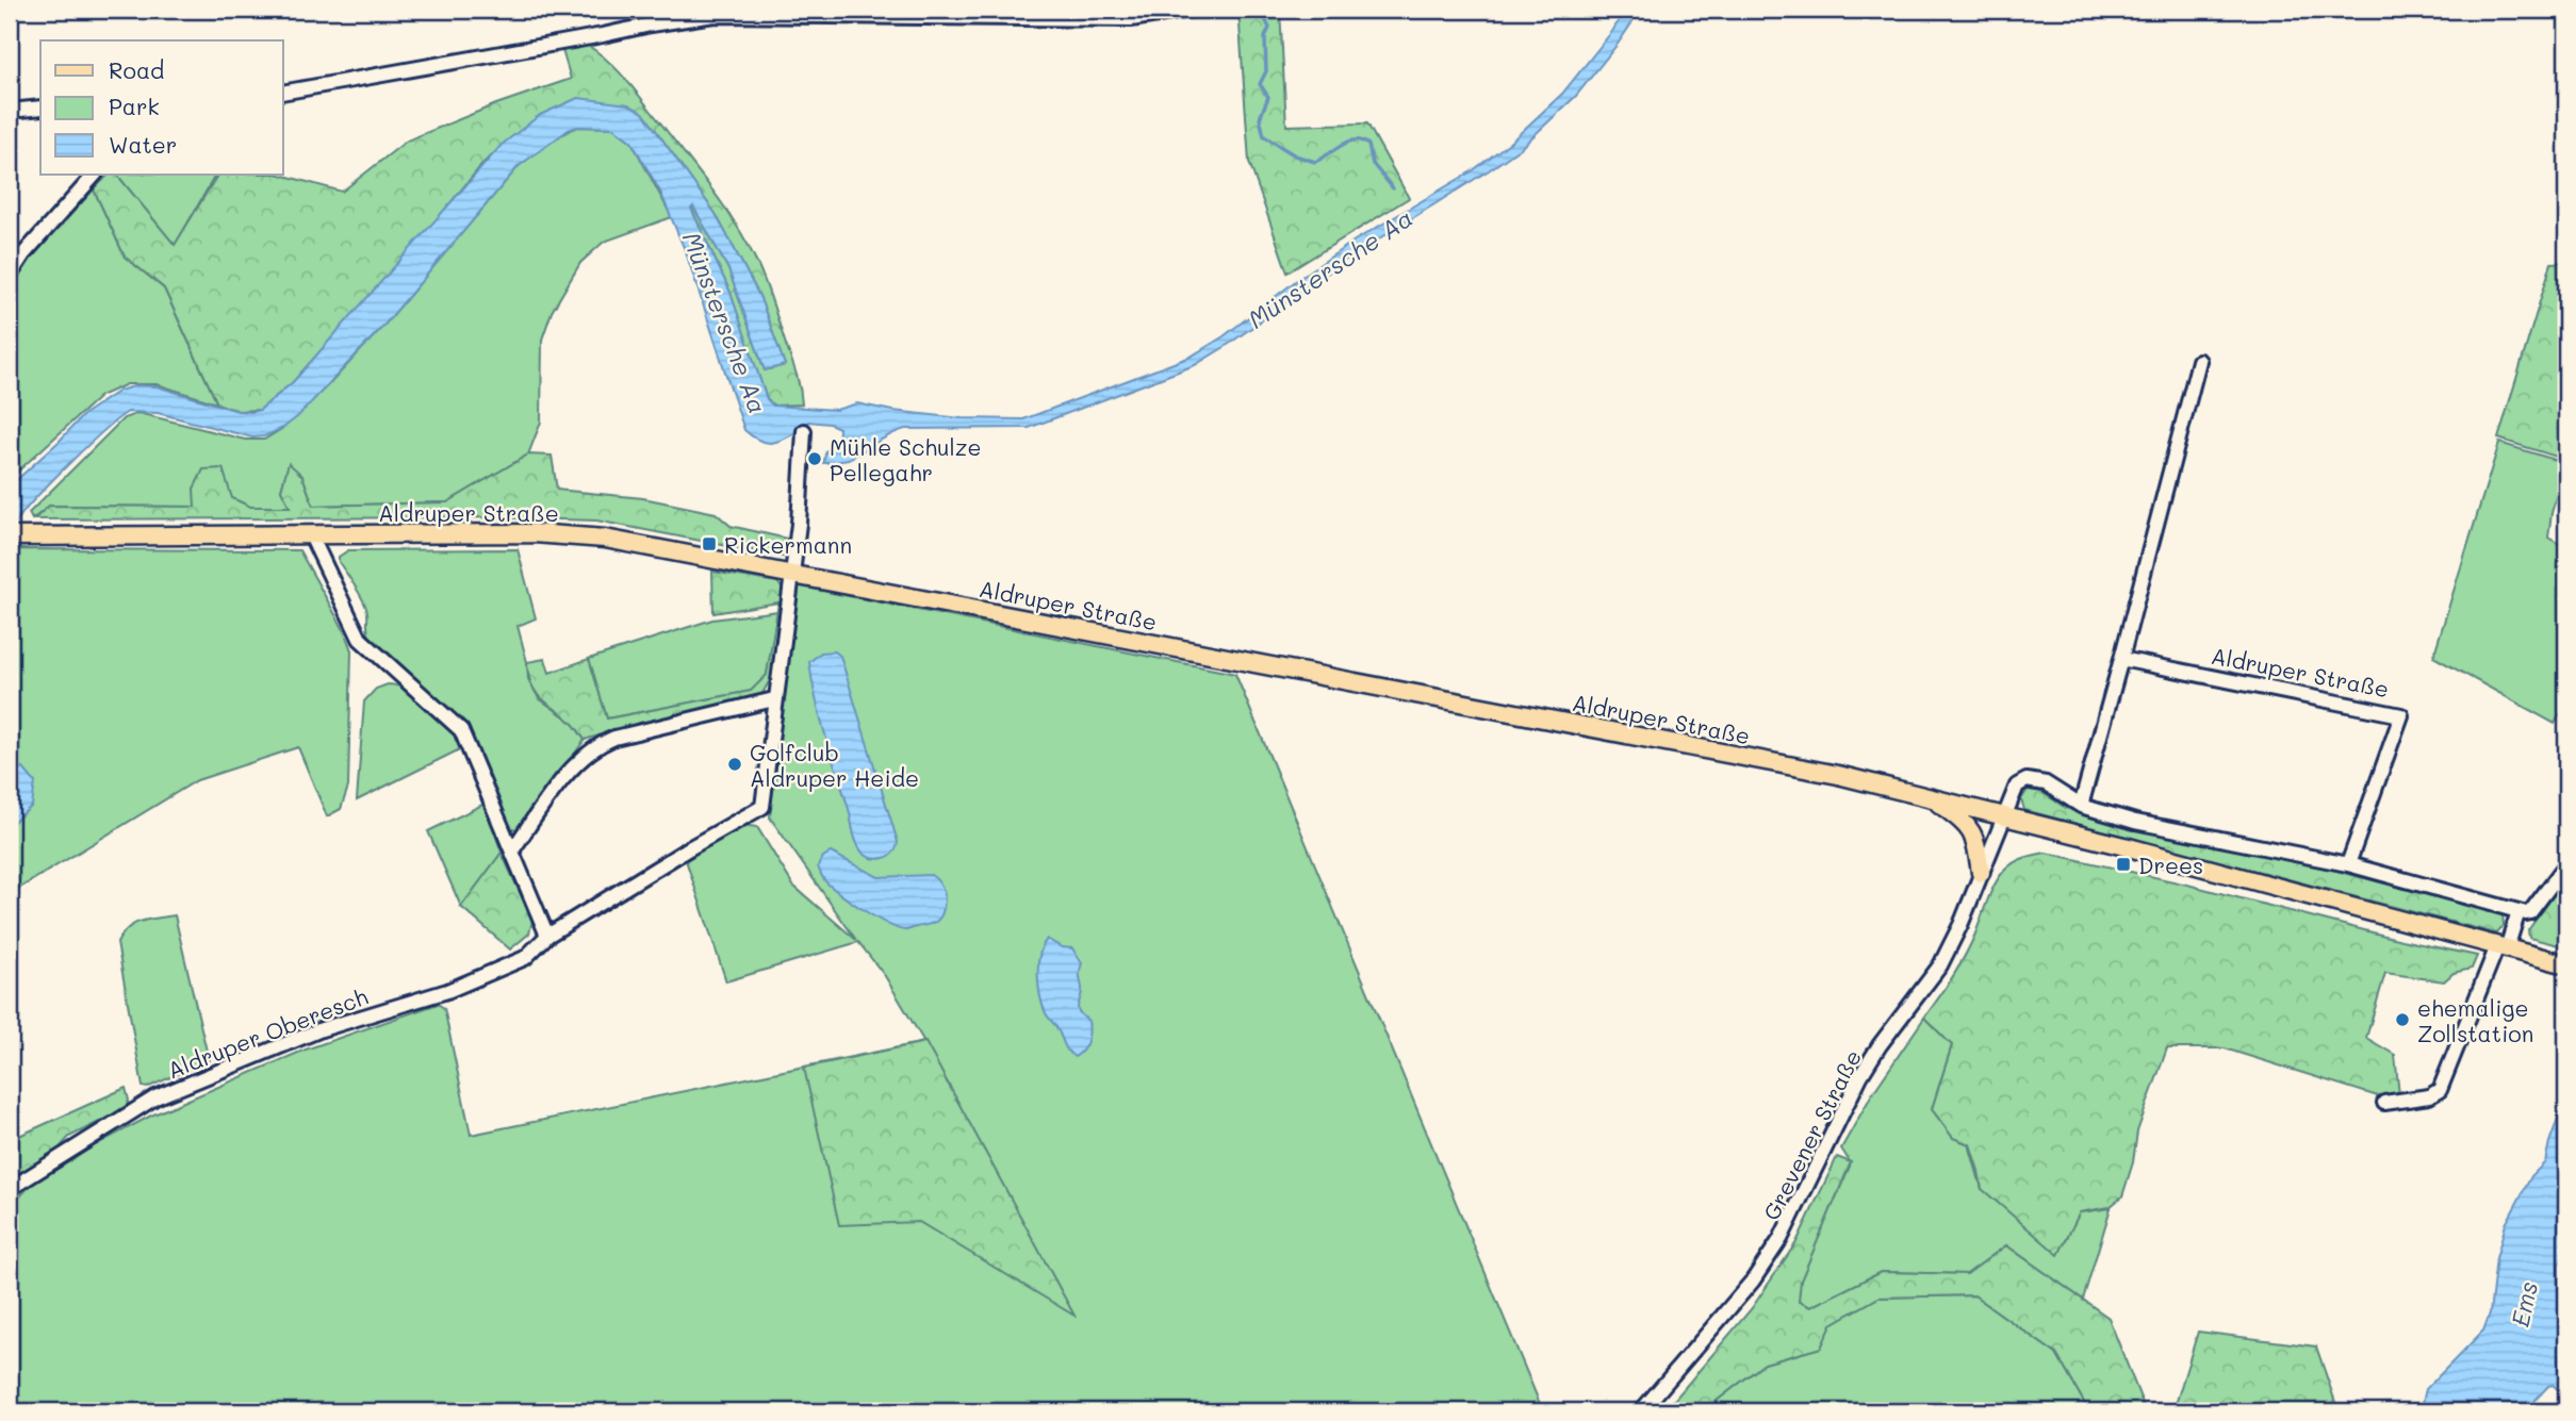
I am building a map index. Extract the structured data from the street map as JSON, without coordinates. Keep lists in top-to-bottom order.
{
  "streets": {
    "main road": ["Aldruper Straße"],
    "street": ["Aldruper Oberesch", "Grevener Straße"]
  },
  "crossings": [
    ["Aldruper Straße", "Aldruper Oberesch"],
    ["Aldruper Straße", "Grevener Straße"]
  ],
  "water": ["Münstersche Aa", "Ems"],
  "places": {
    "other": ["Mühle Schulze Pellegahr", "Golfclub Aldruper Heide", "ehemalige Zollstation"],
    "transit": ["Rickermann", "Drees"]
  },
  "legend": ["Road", "Park", "Water"]
}
